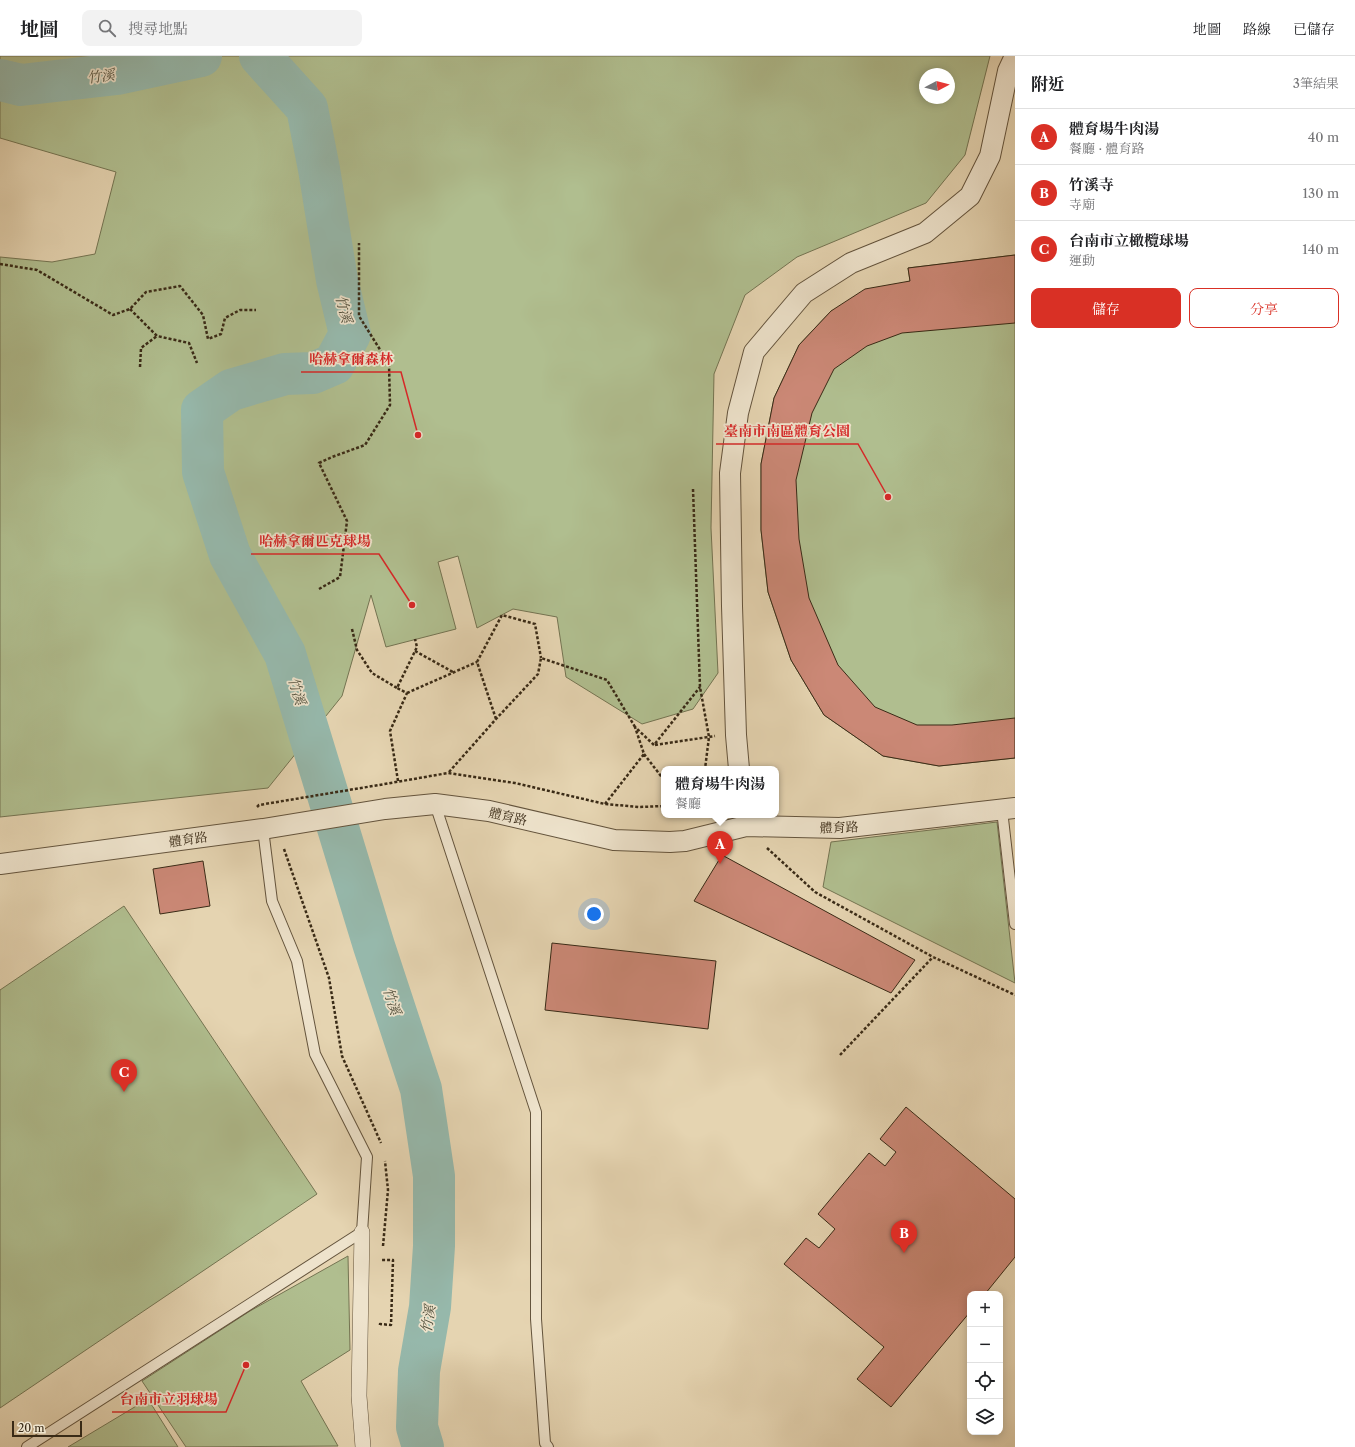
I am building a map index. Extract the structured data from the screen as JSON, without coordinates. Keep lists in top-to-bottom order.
{
  "streets": {
    "street": ["體育路"]
  },
  "water": ["竹溪"],
  "places": [
    "哈赫拿爾森林",
    "臺南市南區體育公園",
    "哈赫拿爾匹克球場",
    "台南市立羽球場"
  ],
  "scale_bar": "20 m",
  "north": "right",
  "page": {
    "header": "地圖",
    "search": "搜尋地點",
    "nav": ["地圖", "路線", "已儲存"],
    "heading": ["附近", "3筆結果"],
    "list": [
      {
        "mark": "A",
        "name": "體育場牛肉湯",
        "note": "餐廳 · 體育路",
        "value": "40 m"
      },
      {
        "mark": "B",
        "name": "竹溪寺",
        "note": "寺廟",
        "value": "130 m"
      },
      {
        "mark": "C",
        "name": "台南市立橄欖球場",
        "note": "運動",
        "value": "140 m"
      }
    ],
    "buttons": ["儲存", "分享"],
    "popup": ["體育場牛肉湯", "餐廳"],
    "pins": ["A", "C", "B"],
    "map_buttons": ["+", "−"],
    "scale": "20 m"
  }
}
